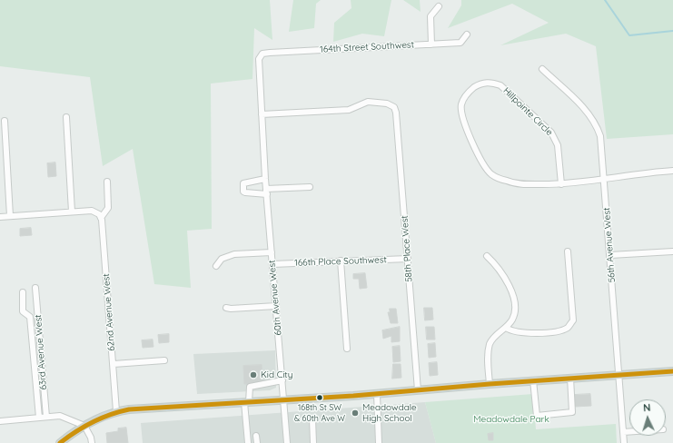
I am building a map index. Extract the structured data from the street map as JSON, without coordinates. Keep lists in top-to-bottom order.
{
  "streets": {
    "street": [
      "164th Street Southwest",
      "Hillpointe Circle",
      "56th Avenue West",
      "58th Place West",
      "166th Place Southwest",
      "60th Avenue West",
      "62nd Avenue West",
      "63rd Avenue West"
    ]
  },
  "crossings": [
    ["164th Street Southwest", "60th Avenue West"],
    ["Hillpointe Circle", "56th Avenue West"],
    ["58th Place West", "166th Place Southwest"],
    ["58th Place West", "60th Avenue West"],
    ["166th Place Southwest", "60th Avenue West"]
  ],
  "parks": ["Meadowdale Park"],
  "places": ["Kid City", "168th St SW & 60th Ave W", "Meadowdale High School"],
  "north": "top"
}
